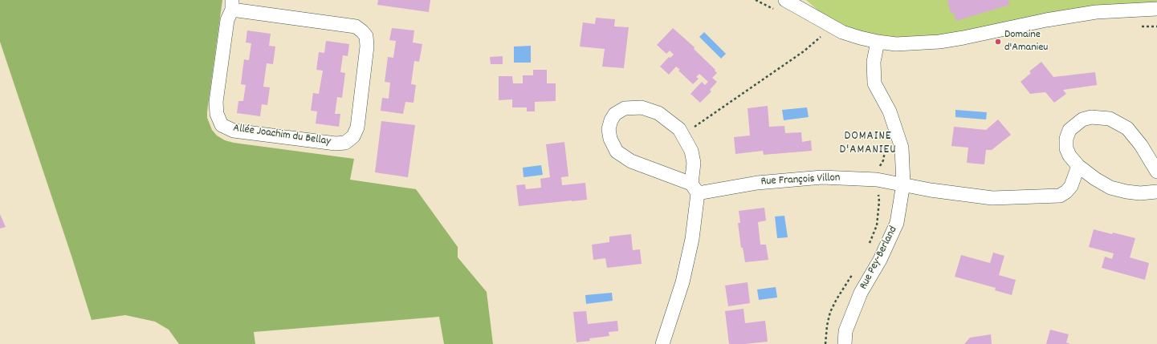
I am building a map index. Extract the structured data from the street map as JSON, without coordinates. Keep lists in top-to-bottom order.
{
  "streets": {
    "street": ["Allée Joachim du Bellay", "Rue François Villon", "Rue Pey-Berland"]
  },
  "crossings": [
    ["Rue François Villon", "Rue Pey-Berland"]
  ],
  "districts": ["DOMAINE D'AMANIEU"],
  "places": ["Domaine d'Amanieu"]
}
